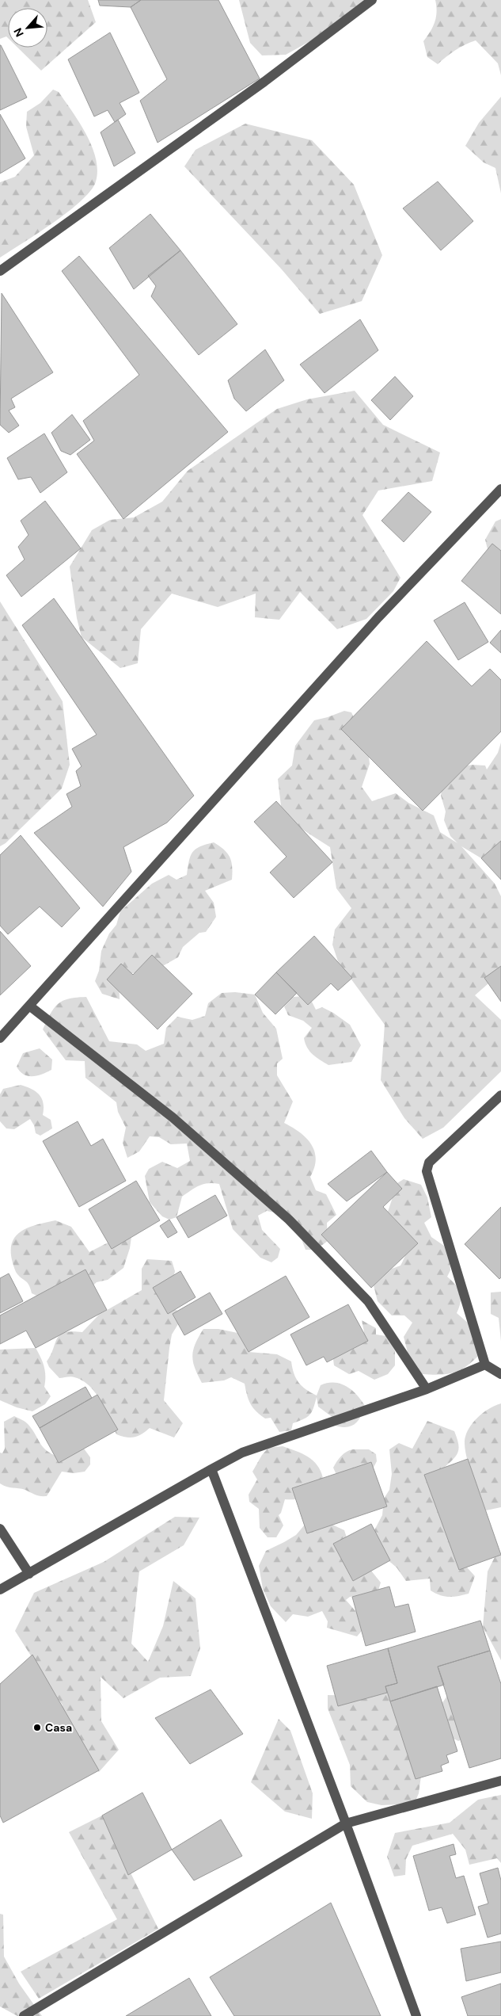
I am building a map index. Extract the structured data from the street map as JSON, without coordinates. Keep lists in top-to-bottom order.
{
  "places": ["Casa"],
  "north": "bottom left"
}
